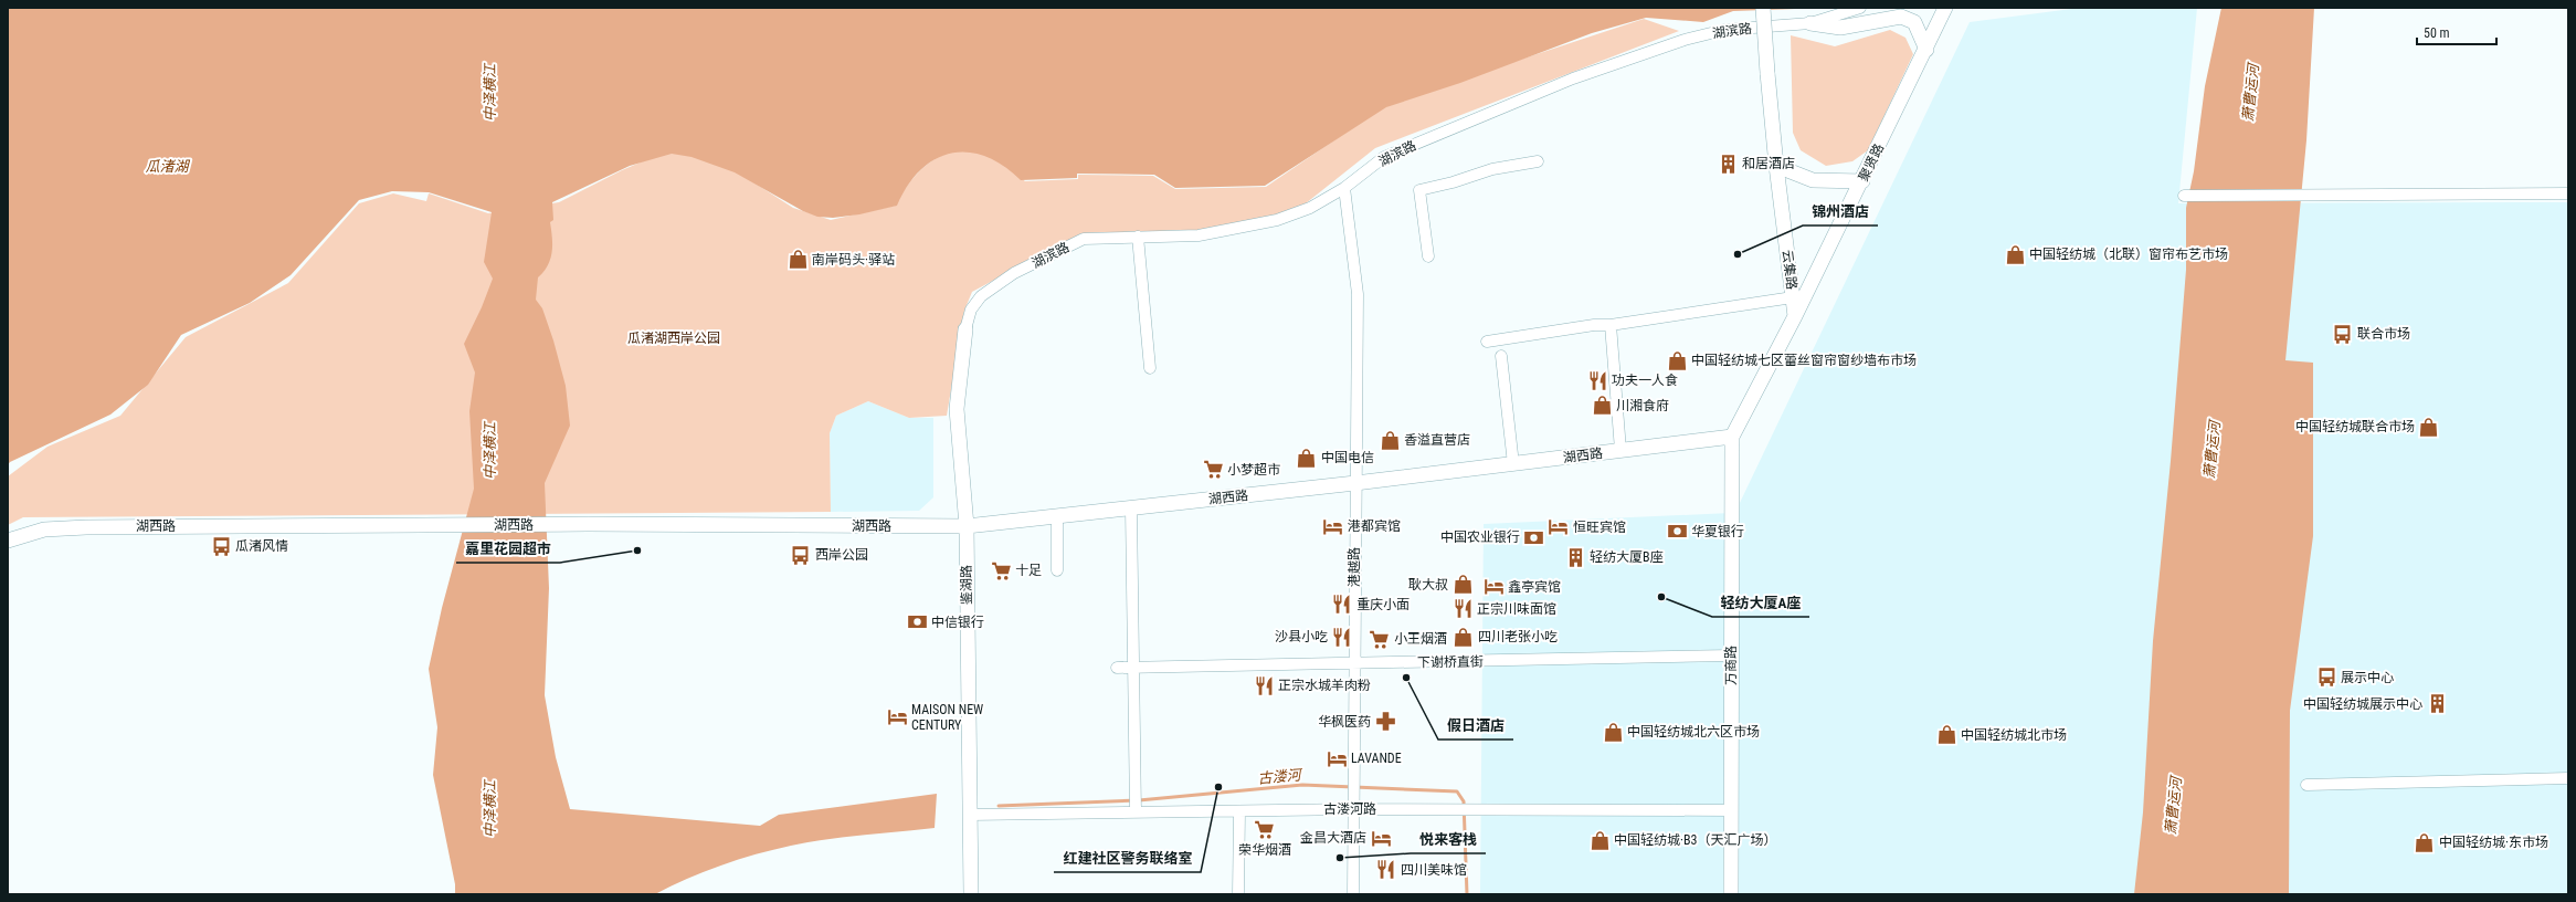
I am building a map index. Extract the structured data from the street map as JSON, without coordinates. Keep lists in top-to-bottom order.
{
  "streets": {
    "street": [
      "湖滨路",
      "聚贤路",
      "云集路",
      "湖西路",
      "港越路",
      "鉴湖路",
      "下谢桥直街",
      "万商路",
      "古溇河路"
    ]
  },
  "crossings": [
    ["湖滨路", "港越路"],
    ["湖滨路", "鉴湖路"],
    ["聚贤路", "云集路"],
    ["湖西路", "港越路"],
    ["湖西路", "鉴湖路"],
    ["湖西路", "万商路"],
    ["港越路", "下谢桥直街"],
    ["港越路", "古溇河路"],
    ["鉴湖路", "古溇河路"],
    ["下谢桥直街", "万商路"],
    ["万商路", "古溇河路"]
  ],
  "water": [
    "中泽横江",
    "萧曹运河",
    "瓜渚湖",
    "古溇河"
  ],
  "parks": ["瓜渚湖西岸公园"],
  "places": {
    "building": ["和居酒店", "轻纺大厦B座", "中国轻纺城展示中心"],
    "other": [
      "锦州酒店",
      "嘉里花园超市",
      "轻纺大厦A座",
      "假日酒店",
      "红建社区警务联络室",
      "悦来客栈"
    ],
    "shop": [
      "中国轻纺城（北联）窗帘布艺市场",
      "南岸码头·驿站",
      "中国轻纺城七区蕾丝窗帘窗纱墙布市场",
      "川湘食府",
      "中国轻纺城联合市场",
      "香溢直营店",
      "中国电信",
      "耿大叔",
      "四川老张小吃",
      "中国轻纺城北六区市场",
      "中国轻纺城北市场",
      "中国轻纺城·B3（天汇广场）",
      "中国轻纺城·东市场"
    ],
    "bus stop": [
      "联合市场",
      "瓜渚风情",
      "西岸公园",
      "展示中心"
    ],
    "restaurant": [
      "功夫一人食",
      "重庆小面",
      "正宗川味面馆",
      "沙县小吃",
      "正宗水城羊肉粉",
      "四川美味馆"
    ],
    "supermarket": [
      "小梦超市",
      "十足",
      "小王烟酒",
      "荣华烟酒"
    ],
    "hotel": [
      "港都宾馆",
      "恒旺宾馆",
      "鑫亭宾馆",
      "MAISON NEW CENTURY",
      "LAVANDE",
      "金昌大酒店"
    ],
    "bank": ["华夏银行", "中国农业银行", "中信银行"],
    "pharmacy": ["华枫医药"]
  },
  "scale_bar": "50 m"
}
